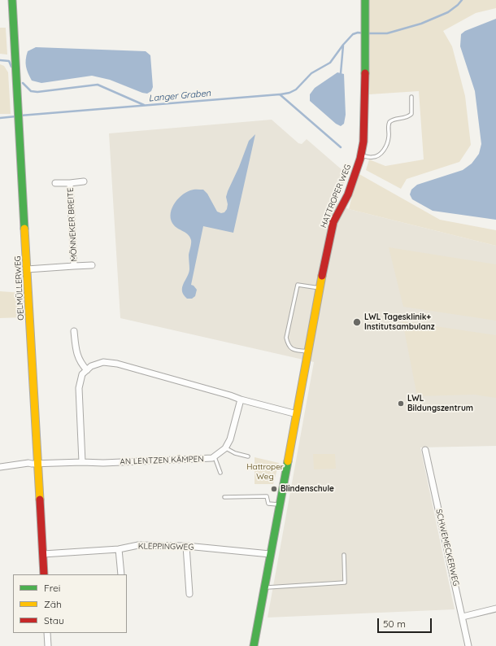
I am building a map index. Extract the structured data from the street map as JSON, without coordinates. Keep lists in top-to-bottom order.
{
  "streets": {
    "main road": ["HATTROPER WEG", "OELMÜLLERWEG"],
    "street": [
      "MÖNNEKER BREITE",
      "AN LENTZEN KÄMPEN",
      "KLEPPINGWEG",
      "SCHWEMECKERWEG"
    ]
  },
  "crossings": [
    ["HATTROPER WEG", "KLEPPINGWEG"],
    ["MÖNNEKER BREITE", "OELMÜLLERWEG"],
    ["OELMÜLLERWEG", "AN LENTZEN KÄMPEN"],
    ["OELMÜLLERWEG", "KLEPPINGWEG"]
  ],
  "water": ["Langer Graben"],
  "parks": ["Hattroper Weg"],
  "places": ["LWL Tagesklinik+ Institutsambulanz", "LWL Bildungszentrum", "Blindenschule"],
  "legend": ["Frei", "Zäh", "Stau"],
  "scale_bar": "50 m"
}
